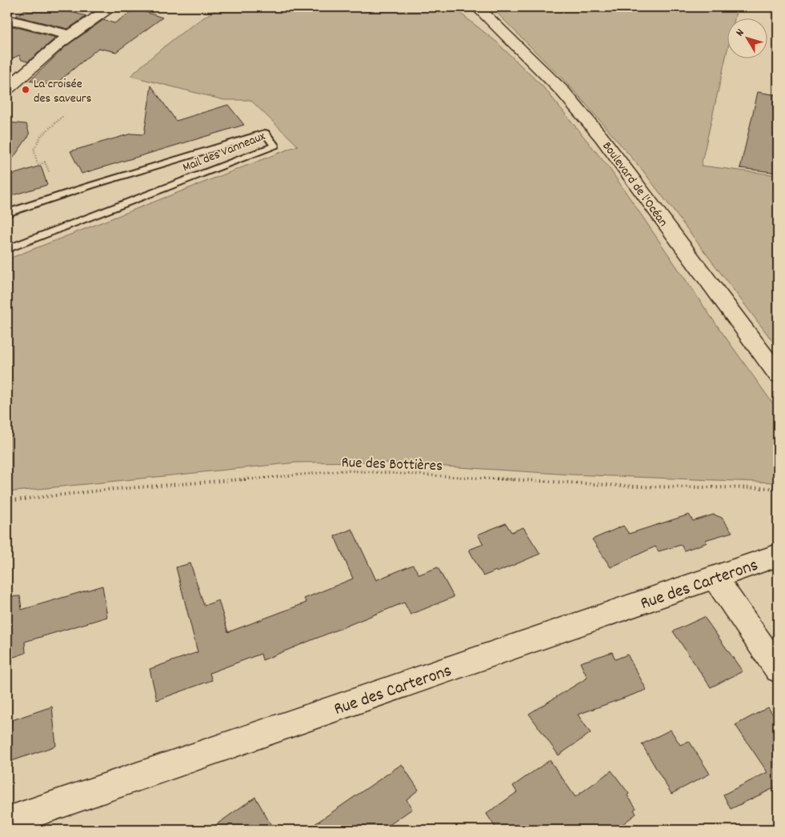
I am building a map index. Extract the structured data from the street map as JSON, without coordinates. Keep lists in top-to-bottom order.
{
  "streets": {
    "street": ["Boulevard de l'Océan", "Rue des Carterons"],
    "lane": ["Mail des Vanneaux"],
    "path": ["Rue des Bottières"]
  },
  "places": ["La croisée des saveurs"],
  "north": "top left"
}
